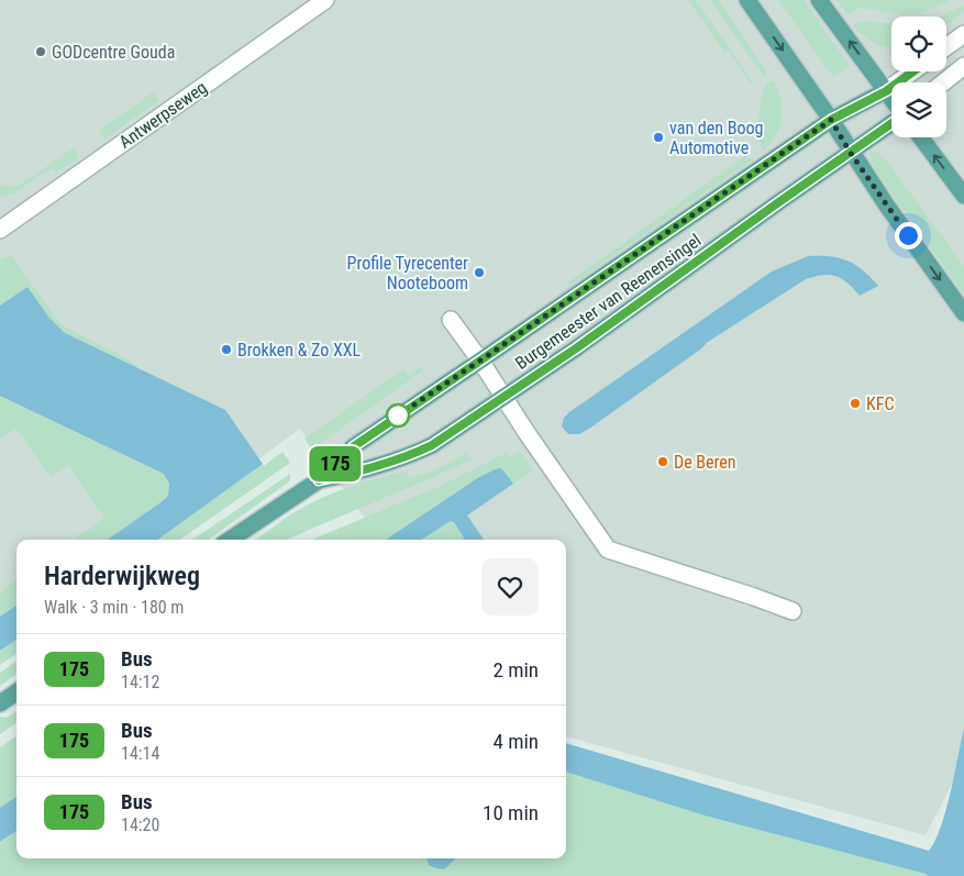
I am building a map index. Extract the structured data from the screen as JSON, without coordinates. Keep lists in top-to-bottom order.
{
  "streets": {
    "main road": ["Burgemeester van Reenensingel"],
    "street": ["Antwerpseweg"]
  },
  "places": [
    "GODcentre Gouda",
    "van den Boog Automotive",
    "Profile Tyrecenter Nooteboom",
    "Brokken & Zo XXL",
    "KFC",
    "De Beren"
  ],
  "lines": ["bus line 175"],
  "page": {
    "on_map": "175",
    "heading": ["Harderwijkweg", "Walk · 3 min · 180 m"],
    "list": [
      {
        "mark": "175",
        "name": "Bus",
        "note": "14:12",
        "value": "2 min"
      },
      {
        "mark": "175",
        "name": "Bus",
        "note": "14:14",
        "value": "4 min"
      },
      {
        "mark": "175",
        "name": "Bus",
        "note": "14:20",
        "value": "10 min"
      }
    ]
  }
}
